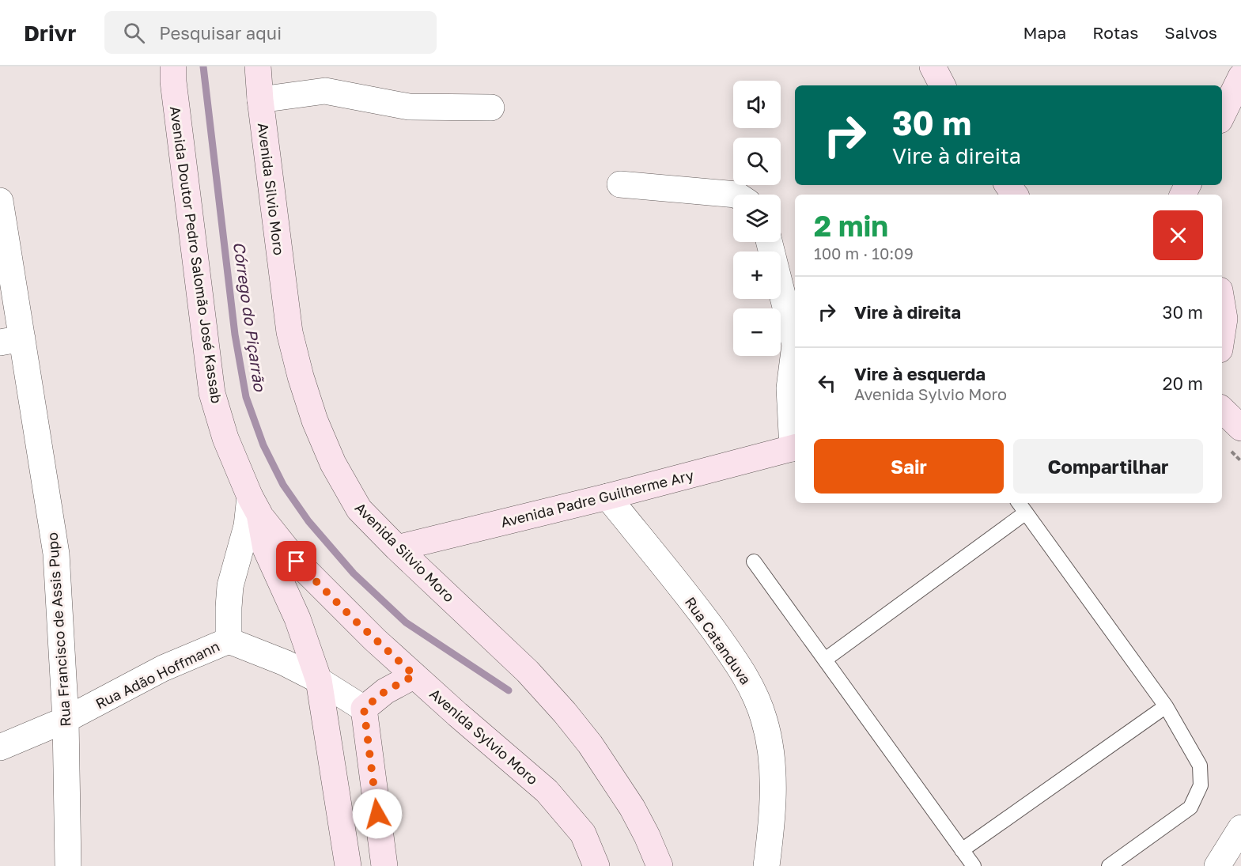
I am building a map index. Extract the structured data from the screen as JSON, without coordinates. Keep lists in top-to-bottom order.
{
  "streets": {
    "main road": [
      "Avenida Silvio Moro",
      "Avenida Doutor Pedro Salomão José Kassab",
      "Avenida Padre Guilherme Ary",
      "Avenida Sylvio Moro"
    ],
    "street": ["Rua Francisco de Assis Pupo", "Rua Catanduva", "Rua Adão Hoffmann"]
  },
  "crossings": [
    ["Avenida Silvio Moro", "Avenida Padre Guilherme Ary"],
    ["Avenida Doutor Pedro Salomão José Kassab", "Rua Adão Hoffmann"],
    ["Avenida Doutor Pedro Salomão José Kassab", "Avenida Sylvio Moro"],
    ["Avenida Padre Guilherme Ary", "Rua Catanduva"],
    ["Rua Francisco de Assis Pupo", "Rua Adão Hoffmann"]
  ],
  "water": ["Córrego do Piçarrão"],
  "page": {
    "header": "Drivr",
    "search": "Pesquisar aqui",
    "nav": ["Mapa", "Rotas", "Salvos"],
    "map_buttons": ["+", "−"],
    "turn": ["30 m", "Vire à direita"],
    "heading": ["2 min", "100 m · 10:09"],
    "list": [
      {
        "name": "Vire à direita",
        "value": "30 m"
      },
      {
        "name": "Vire à esquerda",
        "note": "Avenida Sylvio Moro",
        "value": "20 m"
      }
    ],
    "buttons": ["Sair", "Compartilhar"]
  }
}
